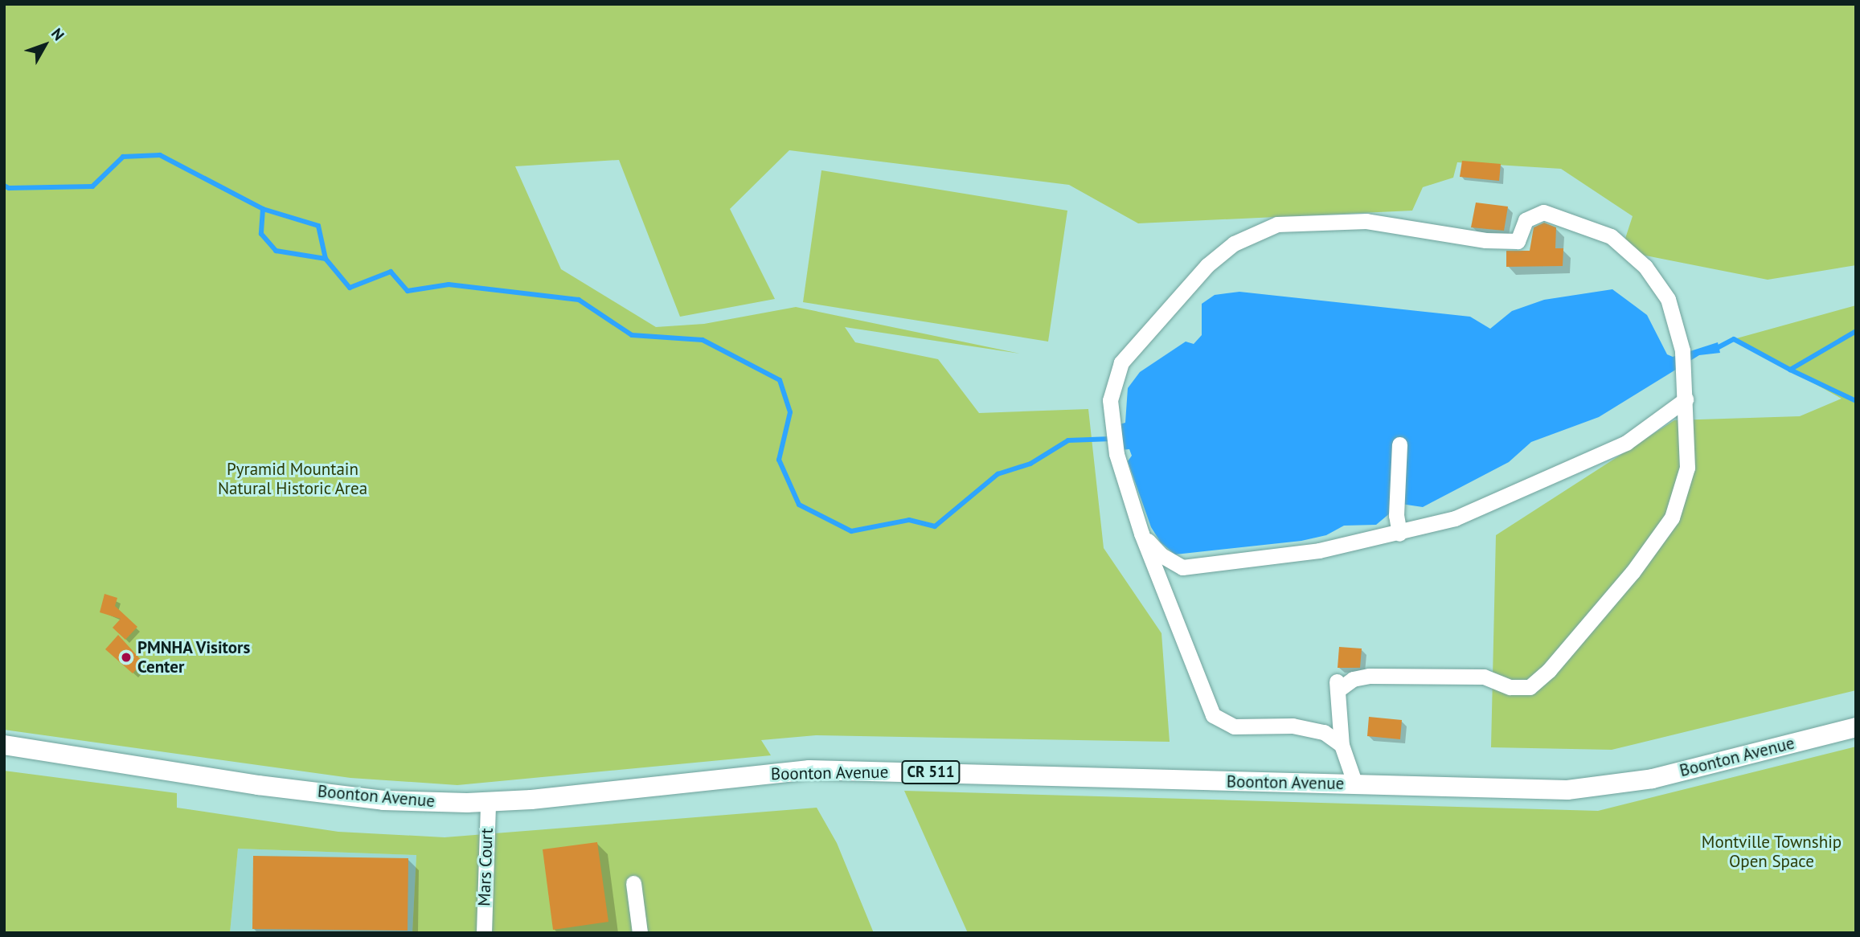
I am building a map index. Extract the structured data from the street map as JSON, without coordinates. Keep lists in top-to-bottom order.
{
  "streets": {
    "main road": ["Boonton Avenue", "CR 511"],
    "lane": ["Mars Court"]
  },
  "crossings": [
    ["Boonton Avenue", "Mars Court"]
  ],
  "parks": ["Pyramid Mountain Natural Historic Area", "Montville Township Open Space"],
  "places": ["PMNHA Visitors Center"],
  "north": "top right"
}
